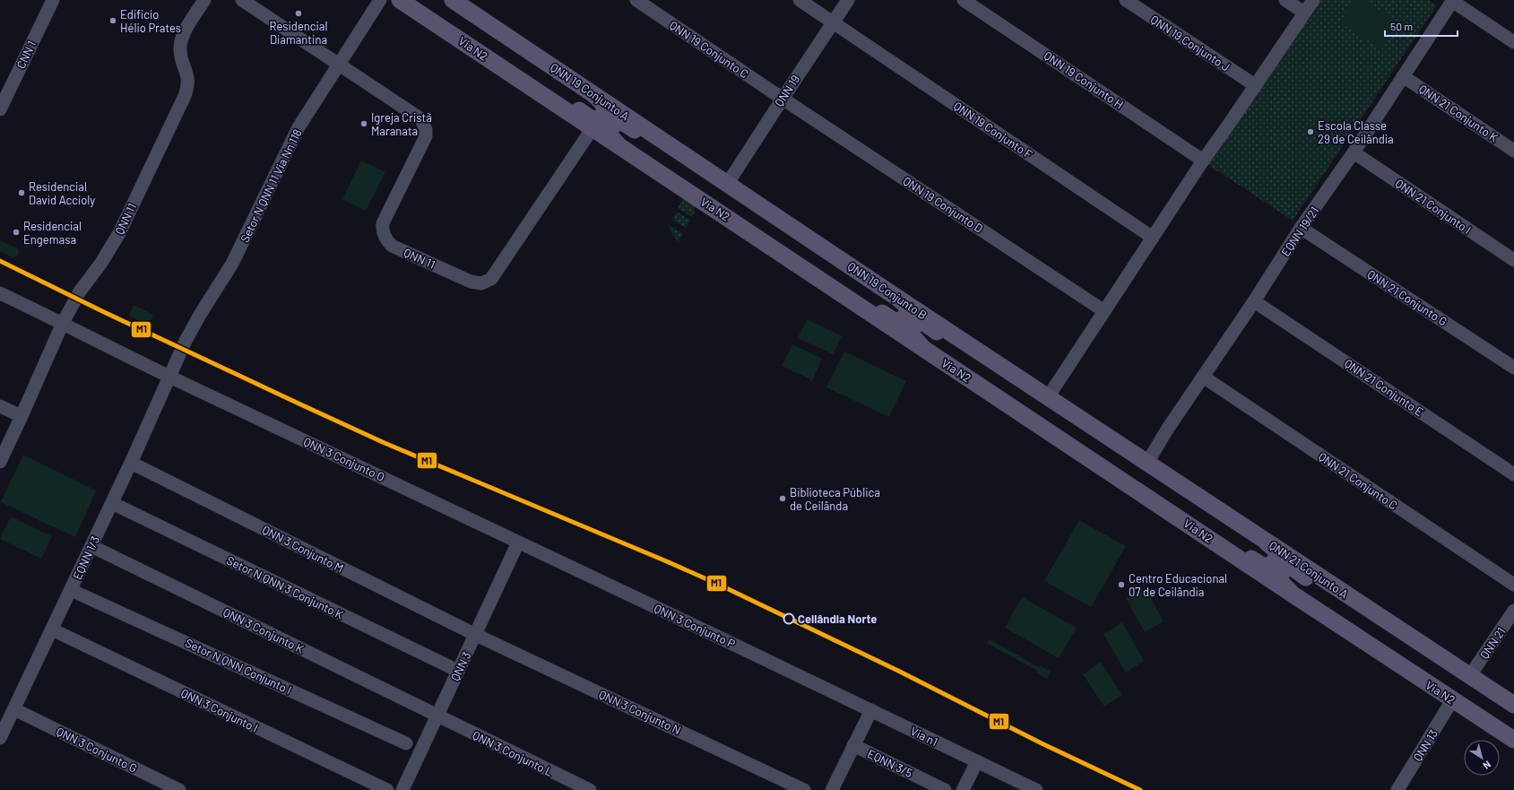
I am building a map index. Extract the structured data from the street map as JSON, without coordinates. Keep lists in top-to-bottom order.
{
  "streets": {
    "main road": [
      "Via N2",
      "QNN 19 Conjunto A",
      "QNN 19 Conjunto B",
      "QNN 21 Conjunto A"
    ],
    "street": [
      "QNN 19 Conjunto J",
      "QNN 19 Conjunto C",
      "CNN 1",
      "QNN 19 Conjunto H",
      "QNN 19",
      "QNN 21 Conjunto K",
      "QNN 19 Conjunto F",
      "Setor N QNN 11 Via Nn 118",
      "QNN 19 Conjunto D",
      "QNN 21 Conjunto I",
      "QNN 11",
      "EQNN 19/21",
      "QNN 21 Conjunto G",
      "QNN 21 Conjunto E",
      "QNN 3 Conjunto O",
      "QNN 21 Conjunto C",
      "QNN 3 Conjunto M",
      "EQNN 1/3",
      "Setor N QNN 3 Conjunto K",
      "QNN 3 Conjunto P",
      "QNN 3 Conjunto K",
      "QNN 21",
      "Setor N QNN Conjunto I",
      "QNN 3",
      "QNN 3 Conjunto I",
      "QNN 3 Conjunto N",
      "Via n1",
      "QNN 13",
      "QNN 3 Conjunto G",
      "QNN 3 Conjunto L",
      "EQNN 3/5"
    ]
  },
  "crossings": [
    ["Via N2", "QNN 11"],
    ["Via N2", "QNN 13"],
    ["QNN 19 Conjunto C", "QNN 19"],
    ["QNN 19 Conjunto C", "QNN 19 Conjunto D"],
    ["QNN 19", "QNN 19 Conjunto A"],
    ["QNN 19", "QNN 19 Conjunto F"],
    ["QNN 19", "QNN 19 Conjunto D"],
    ["QNN 19", "QNN 19 Conjunto B"],
    ["QNN 19 Conjunto A", "QNN 19 Conjunto B"],
    ["QNN 21 Conjunto K", "EQNN 19/21"],
    ["Setor N QNN 11 Via Nn 118", "QNN 11"],
    ["Setor N QNN 11 Via Nn 118", "QNN 3 Conjunto O"],
    ["Setor N QNN 11 Via Nn 118", "EQNN 1/3"],
    ["QNN 21 Conjunto I", "EQNN 19/21"],
    ["EQNN 19/21", "QNN 21 Conjunto G"],
    ["EQNN 19/21", "QNN 21 Conjunto E"],
    ["EQNN 19/21", "QNN 21 Conjunto C"],
    ["EQNN 19/21", "QNN 21 Conjunto A"],
    ["QNN 3 Conjunto O", "EQNN 1/3"],
    ["QNN 3 Conjunto O", "QNN 3 Conjunto P"],
    ["QNN 3 Conjunto O", "QNN 3"],
    ["QNN 3 Conjunto M", "EQNN 1/3"],
    ["QNN 3 Conjunto M", "QNN 3"],
    ["QNN 3 Conjunto M", "QNN 3 Conjunto N"],
    ["EQNN 1/3", "Setor N QNN 3 Conjunto K"],
    ["EQNN 1/3", "QNN 3 Conjunto K"],
    ["EQNN 1/3", "Setor N QNN Conjunto I"],
    ["EQNN 1/3", "QNN 3 Conjunto I"],
    ["EQNN 1/3", "QNN 3 Conjunto G"],
    ["QNN 21 Conjunto A", "QNN 21"],
    ["Setor N QNN 3 Conjunto K", "QNN 3"],
    ["QNN 3 Conjunto P", "QNN 3"],
    ["QNN 3 Conjunto P", "Via n1"],
    ["QNN 3 Conjunto P", "EQNN 3/5"],
    ["QNN 3 Conjunto K", "QNN 3"],
    ["QNN 3 Conjunto K", "QNN 3 Conjunto L"],
    ["QNN 3", "QNN 3 Conjunto N"],
    ["QNN 3", "QNN 3 Conjunto L"],
    ["Via n1", "EQNN 3/5"]
  ],
  "places": [
    "Residencial Diamantina",
    "Edificio Hélio Prates",
    "Igreja Cristã Maranata",
    "Escola Classe 29 de Ceilândia",
    "Residencial David Accioly",
    "Residencial Engemasa",
    "Biblioteca Pública de Ceilânda",
    "Centro Educacional 07 de Ceilândia",
    "Ceilândia Norte"
  ],
  "lines": ["transit line M1"],
  "scale_bar": "50 m",
  "north": "bottom right"
}
